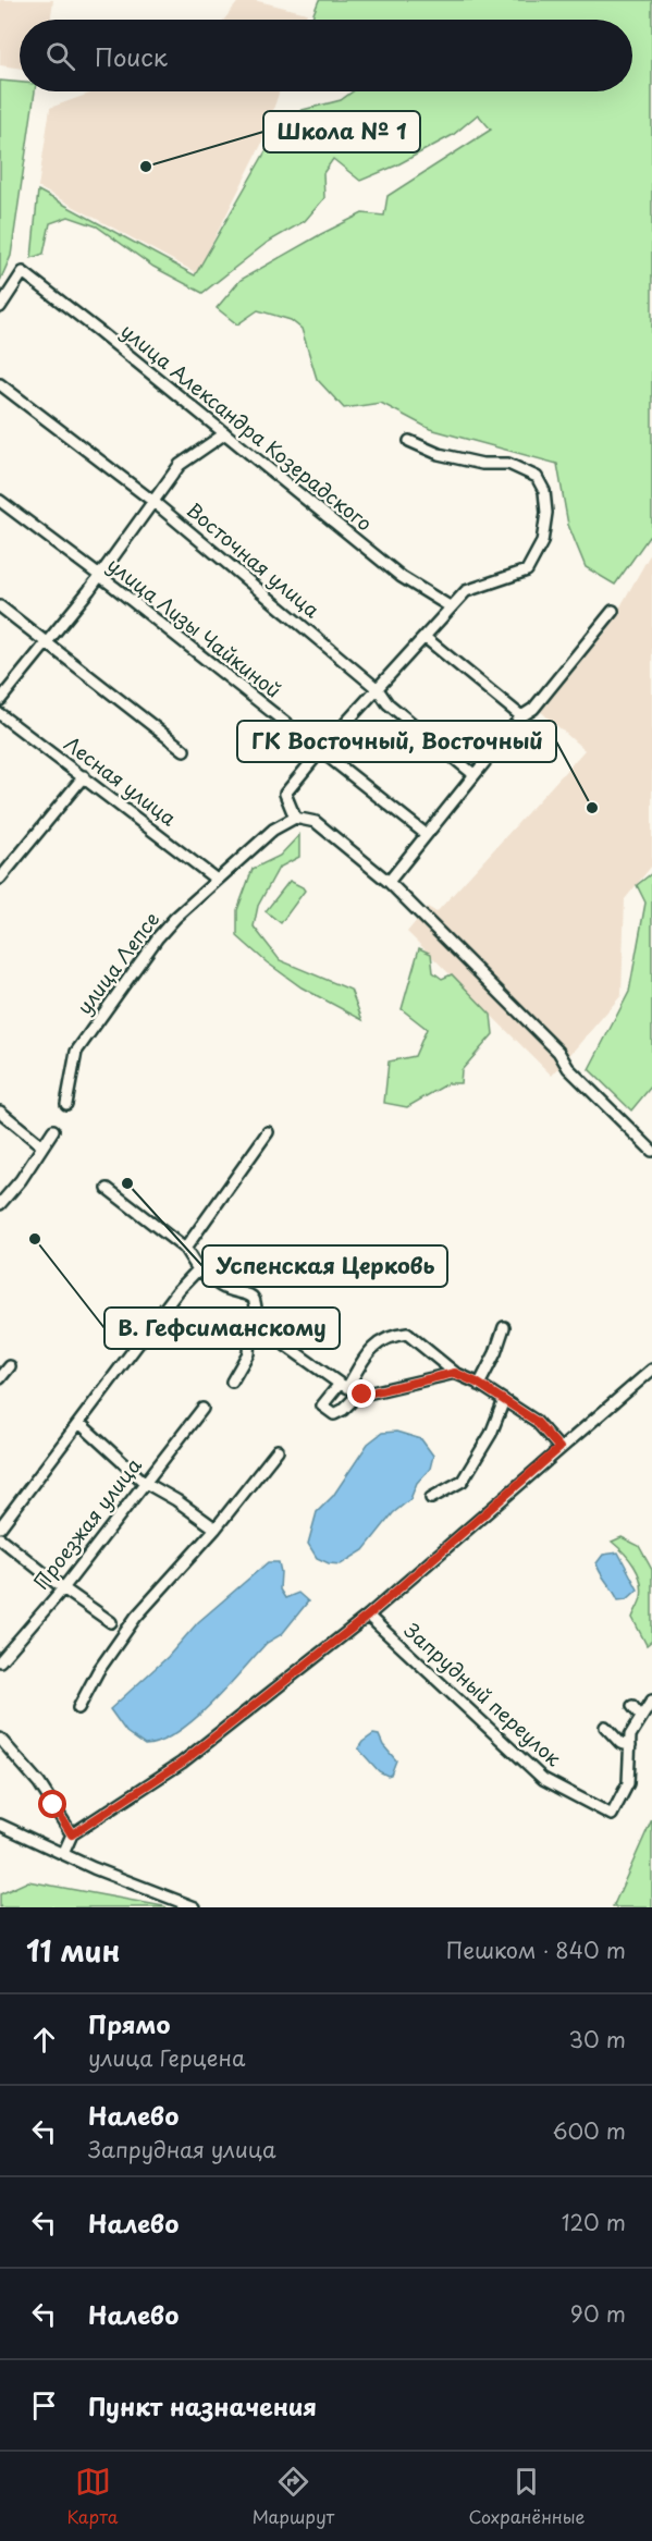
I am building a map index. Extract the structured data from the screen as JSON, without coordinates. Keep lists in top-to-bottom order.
{
  "streets": {
    "street": [
      "улица Александра Козерадского",
      "Восточная улица",
      "улица Лизы Чайкиной",
      "Лесная улица",
      "улица Лепсе",
      "Проезжая улица",
      "Запрудный переулок"
    ]
  },
  "crossings": [
    ["Лесная улица", "улица Лепсе"]
  ],
  "places": [
    "Школа № 1",
    "ГК Восточный, Восточный",
    "Успенская Церковь",
    "В. Гефсиманскому"
  ],
  "page": {
    "search": "Поиск",
    "heading": ["11 мин", "Пешком · 840 m"],
    "list": [
      ["Прямо", "улица Герцена", "30 m"],
      ["Налево", "Запрудная улица", "600 m"],
      ["Налево", "120 m"],
      ["Налево", "90 m"],
      "Пункт назначения"
    ],
    "nav": ["Карта", "Маршрут", "Сохранённые"]
  }
}
